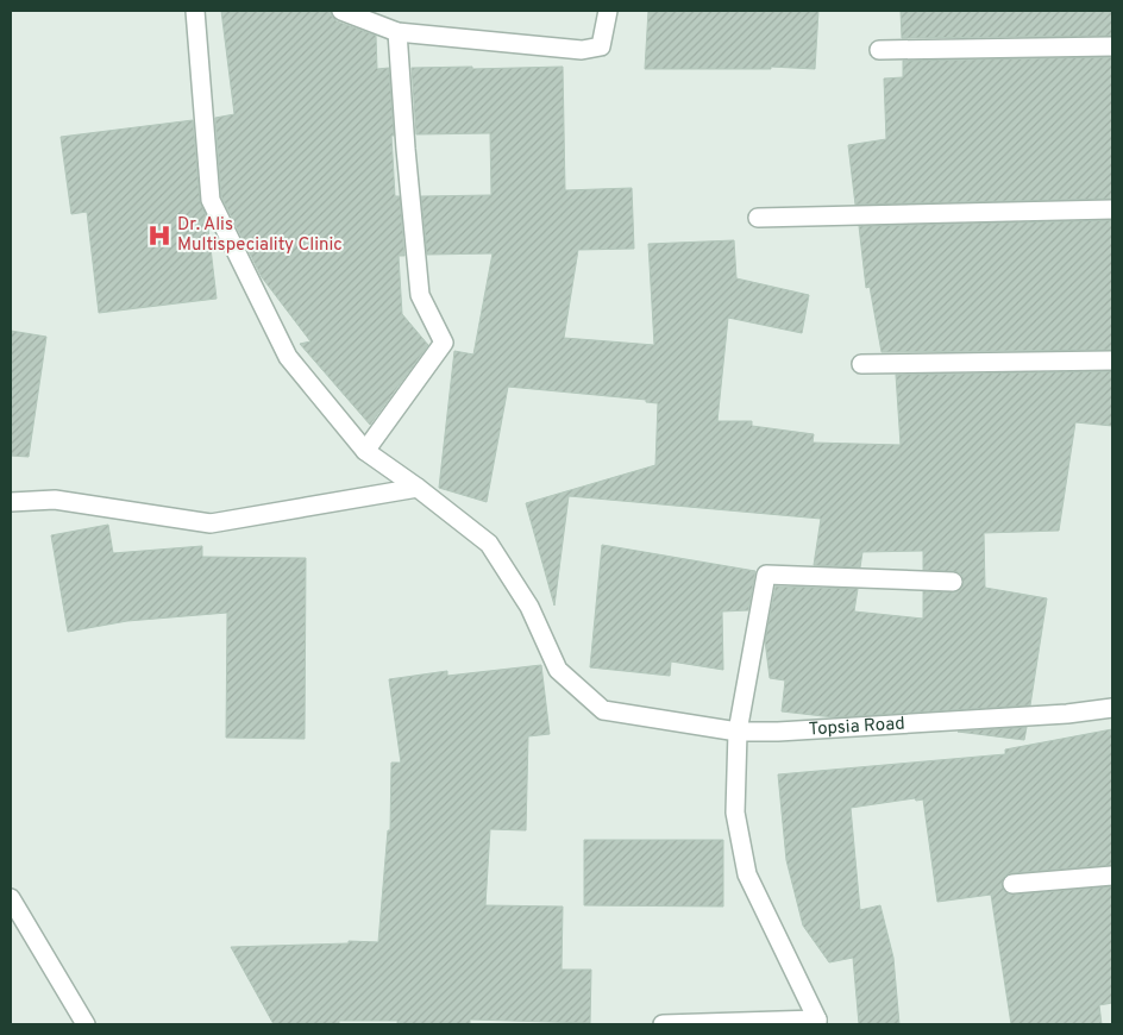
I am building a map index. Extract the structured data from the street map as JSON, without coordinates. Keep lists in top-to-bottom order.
{
  "streets": {
    "street": ["Topsia Road"]
  },
  "places": {
    "hospital": ["Dr. Alis Multispeciality Clinic"]
  }
}
